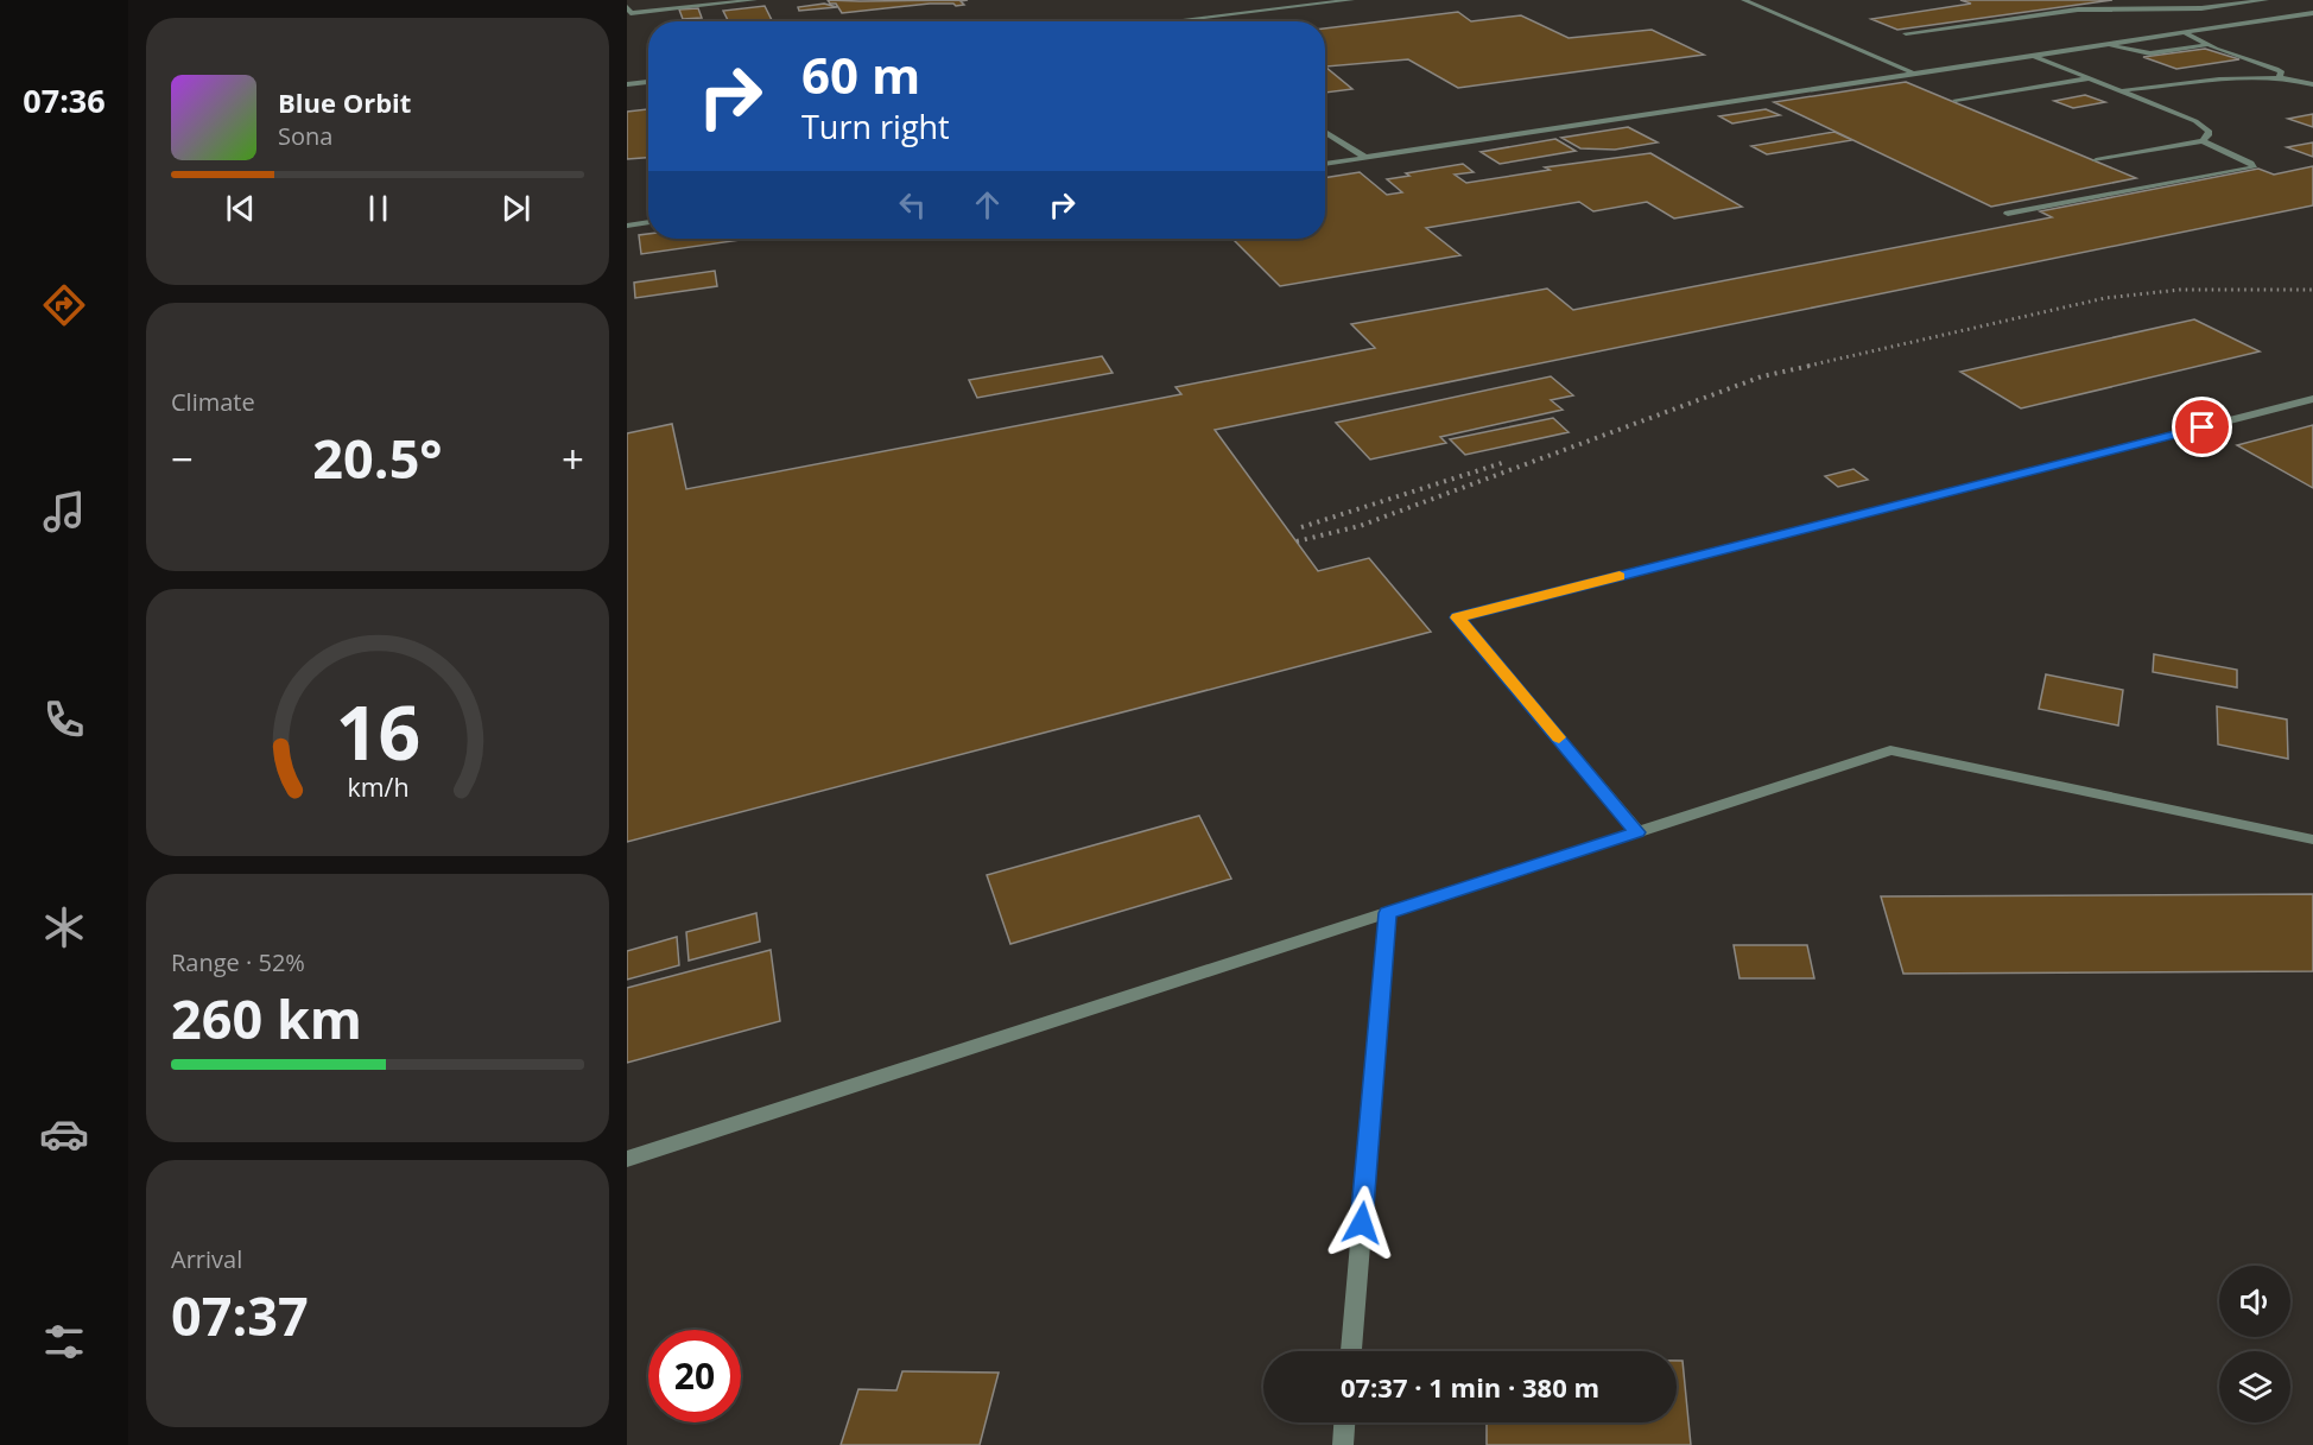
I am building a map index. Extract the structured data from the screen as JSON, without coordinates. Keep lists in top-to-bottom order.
{
  "page": {
    "tabs": "07:36",
    "turn": ["60 m", "Turn right"],
    "song": ["Blue Orbit", "Sona"],
    "tile": [
      "Climate",
      ["Range · 52%", "260 km"],
      ["Arrival", "07:37"]
    ],
    "heat": ["−", "20.5°", "+"],
    "limit": "20",
    "trip": "07:37 · 1 min · 380 m",
    "gauge": ["16", "km/h"]
  }
}
